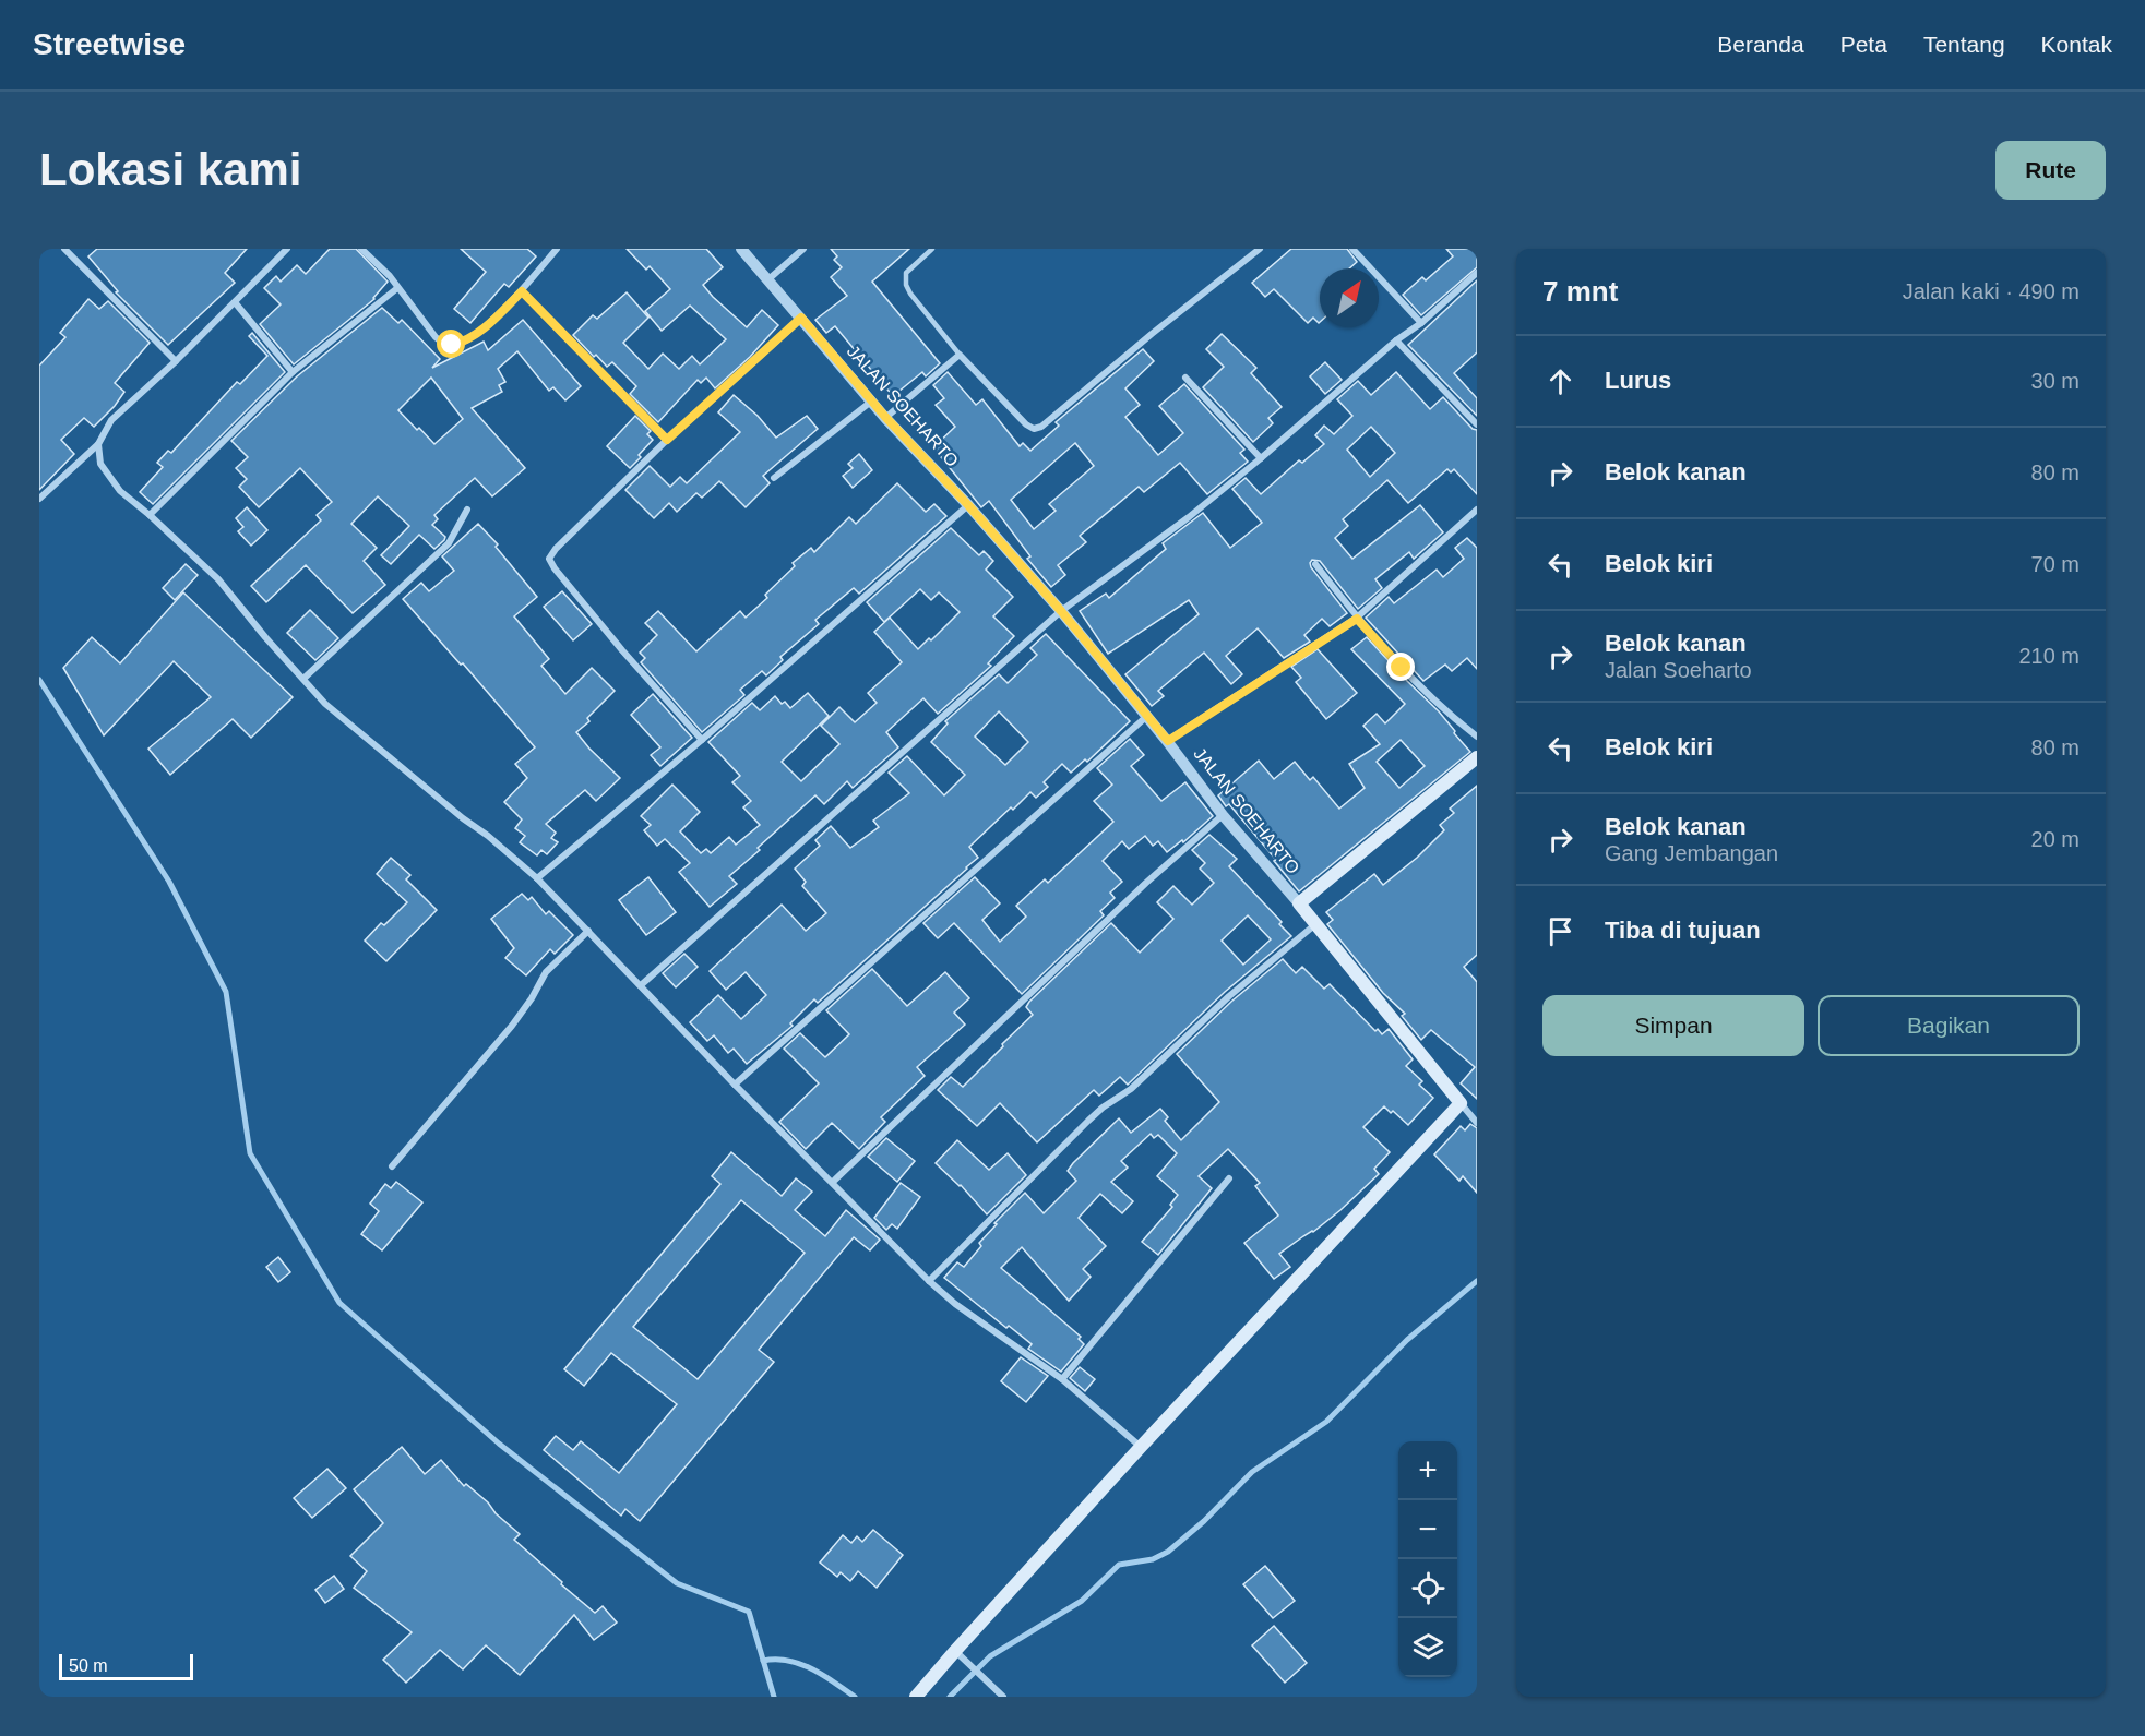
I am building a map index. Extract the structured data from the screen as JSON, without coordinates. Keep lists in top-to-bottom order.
{
  "streets": {
    "main road": ["JALAN SOEHARTO"]
  },
  "scale_bar": "50 m",
  "north": "top right",
  "page": {
    "header": "Streetwise",
    "nav": [
      "Beranda",
      "Peta",
      "Tentang",
      "Kontak"
    ],
    "buttons": [
      "Rute",
      ["Simpan", "Bagikan"]
    ],
    "title": "Lokasi kami",
    "heading": ["7 mnt", "Jalan kaki · 490 m"],
    "list": [
      ["Lurus", "30 m"],
      ["Belok kanan", "80 m"],
      ["Belok kiri", "70 m"],
      ["Belok kanan", "Jalan Soeharto", "210 m"],
      ["Belok kiri", "80 m"],
      ["Belok kanan", "Gang Jembangan", "20 m"],
      "Tiba di tujuan"
    ],
    "map_buttons": ["+", "−"],
    "scale": "50 m"
  }
}
